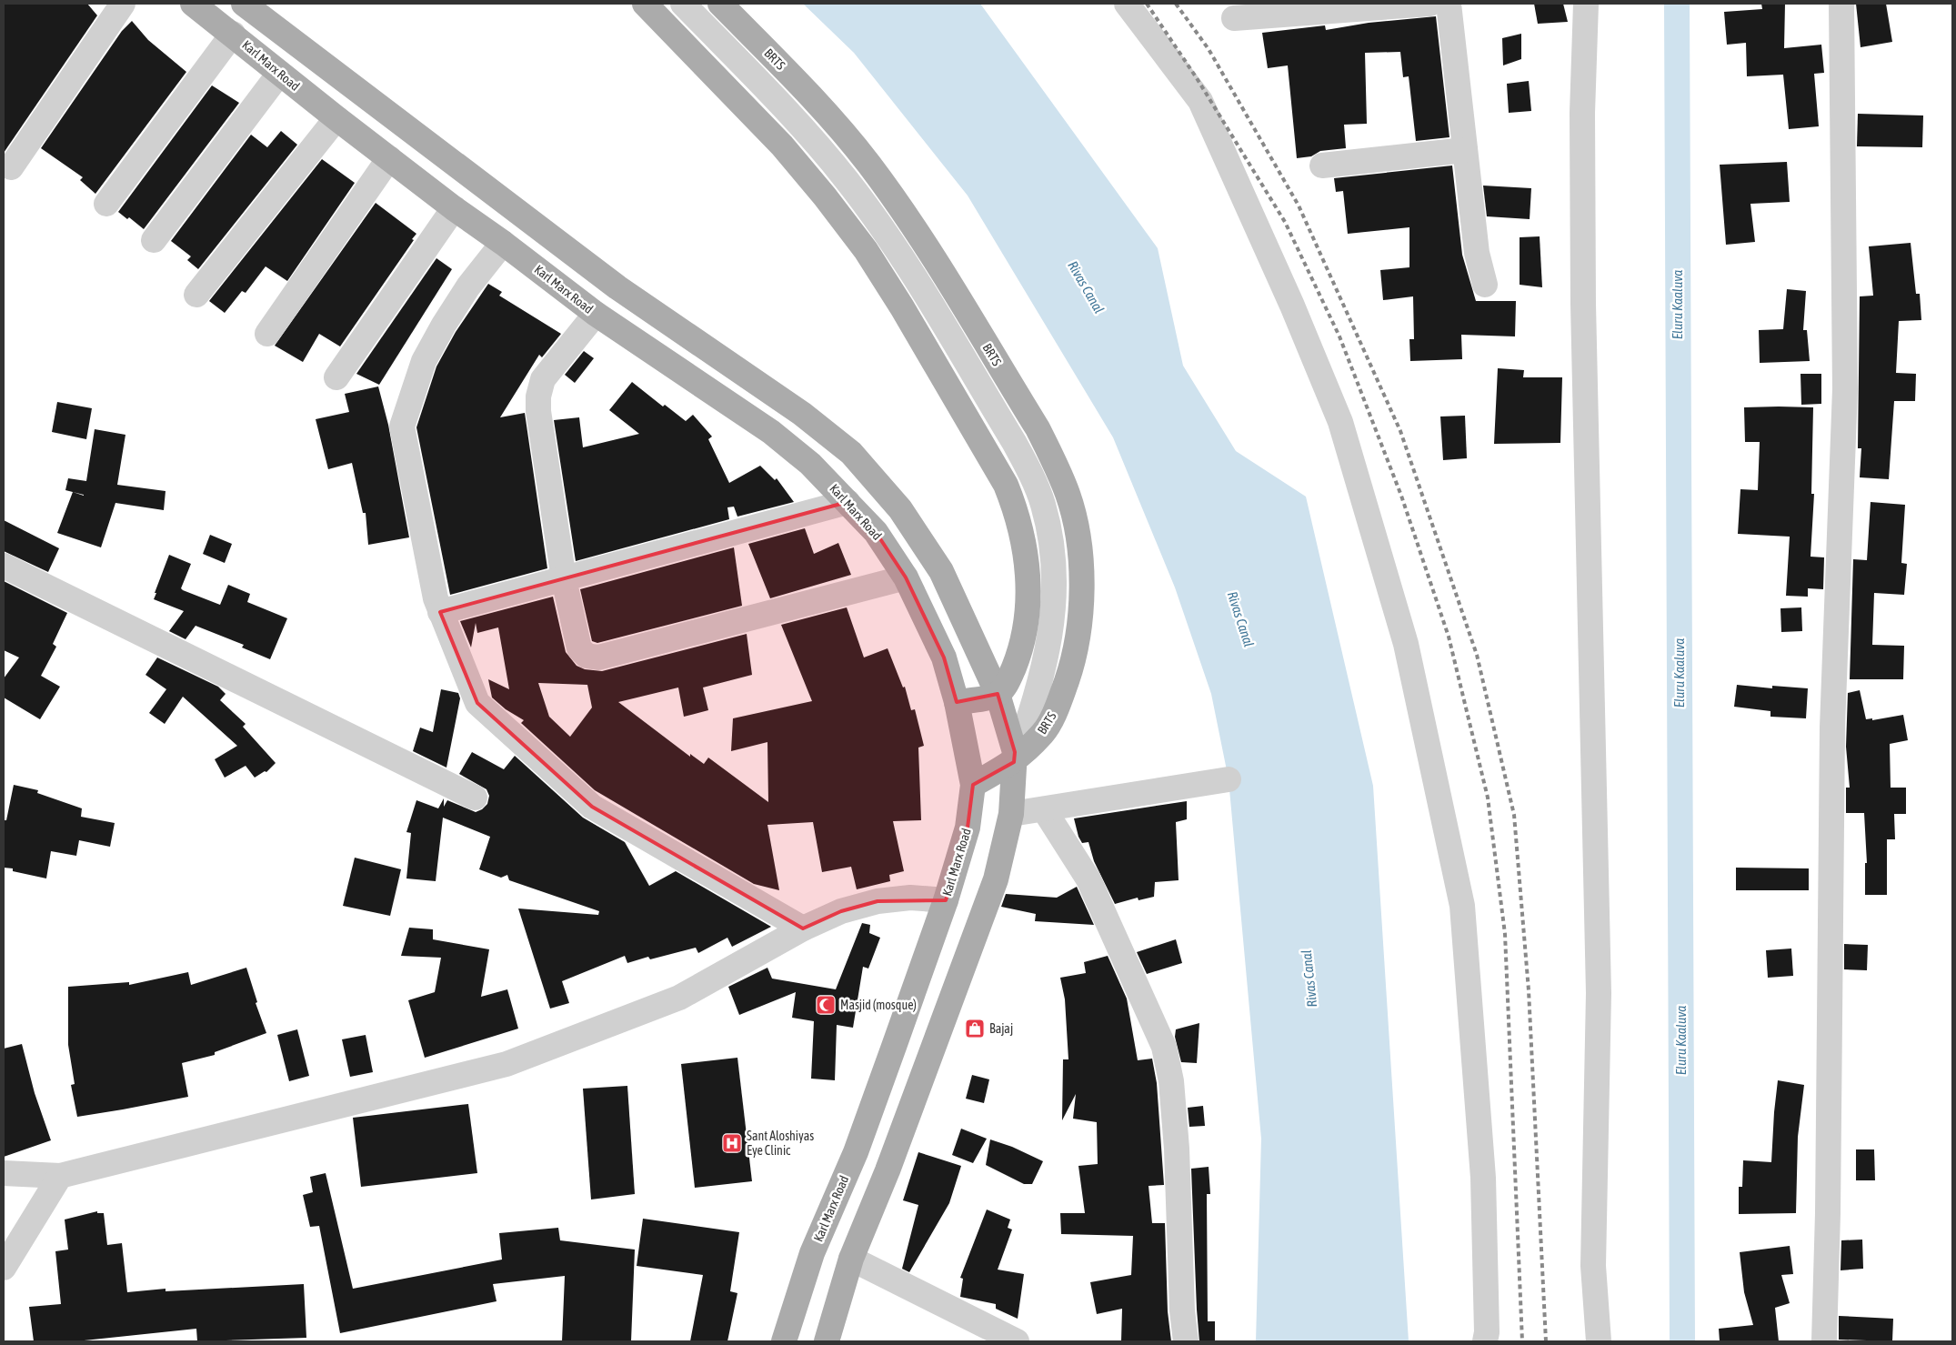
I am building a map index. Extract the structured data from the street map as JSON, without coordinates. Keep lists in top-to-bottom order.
{
  "streets": {
    "main road": ["BRTS", "Karl Marx Road"]
  },
  "crossings": [
    ["BRTS", "Karl Marx Road"]
  ],
  "water": ["Rivas Canal", "Eluru Kaaluva"],
  "places": {
    "mosque": ["Masjid (mosque)"],
    "shop": ["Bajaj"],
    "hospital": ["Sant Aloshiyas Eye Clinic"]
  }
}
